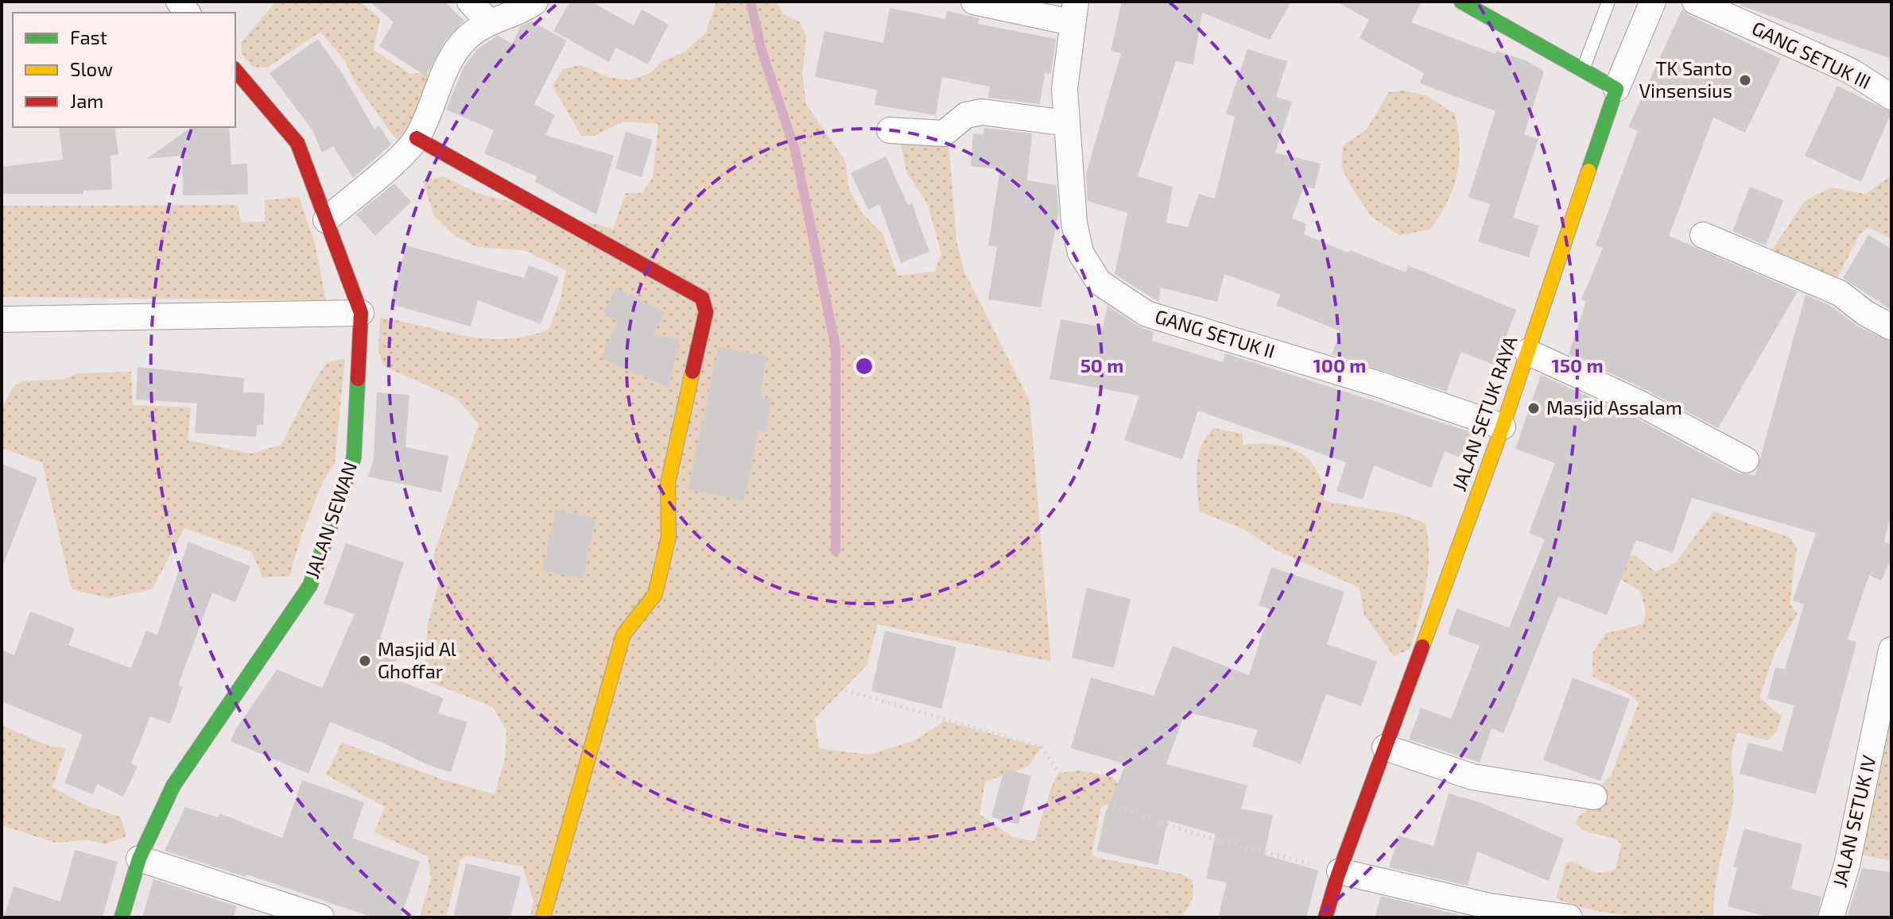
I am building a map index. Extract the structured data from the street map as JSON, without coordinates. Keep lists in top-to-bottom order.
{
  "streets": {
    "street": [
      "GANG SETUK III",
      "GANG SETUK II",
      "JALAN SETUK RAYA",
      "JALAN SEWAN",
      "JALAN SETUK IV"
    ]
  },
  "crossings": [
    ["GANG SETUK II", "JALAN SETUK RAYA"]
  ],
  "places": ["TK Santo Vinsensius", "Masjid Assalam", "Masjid Al Ghoffar"],
  "legend": ["Fast", "Slow", "Jam"],
  "rings": ["50 m", "100 m", "150 m"]
}
